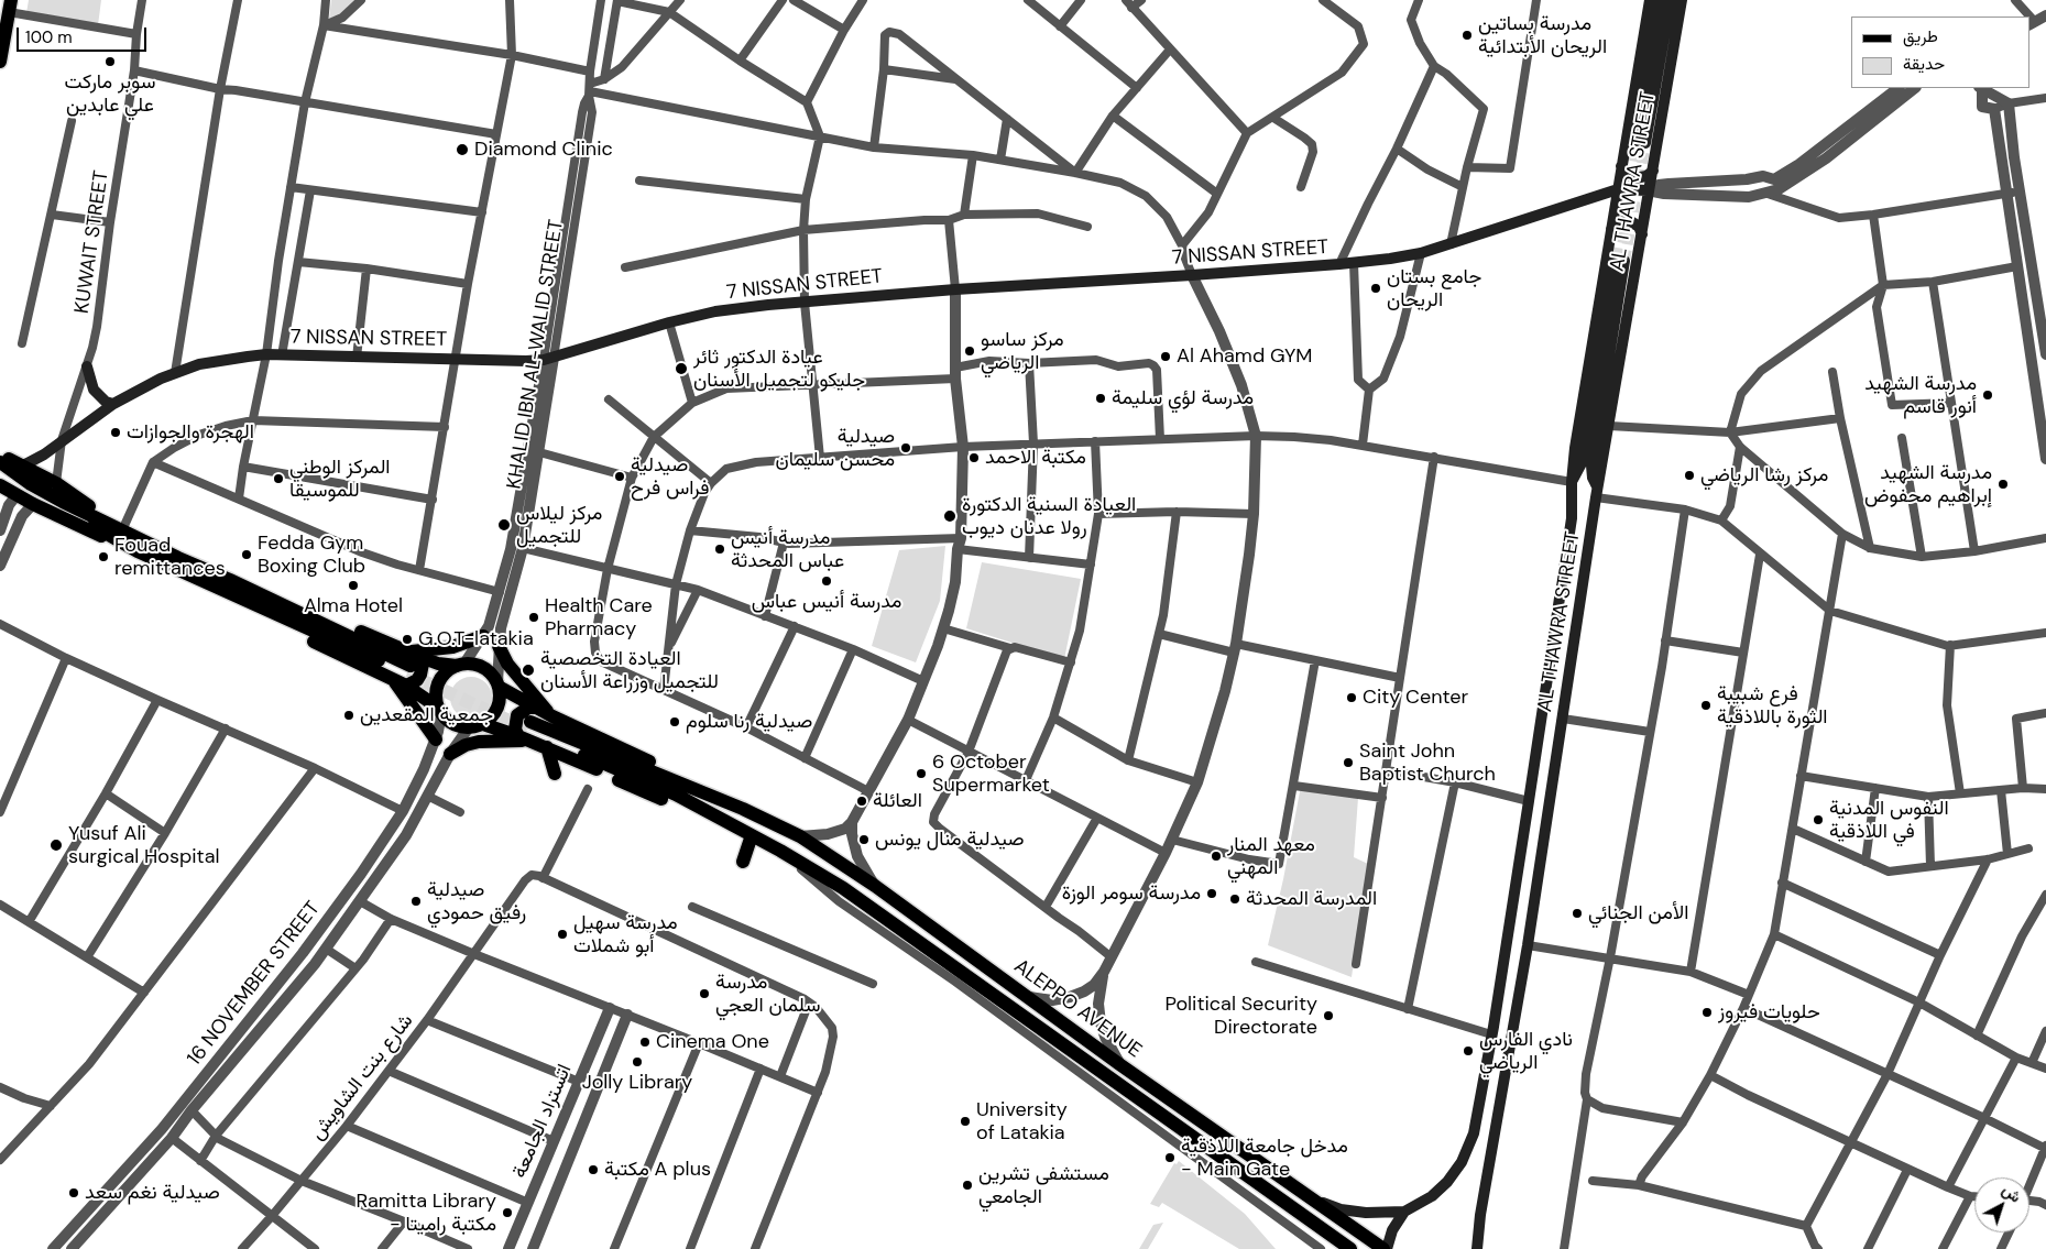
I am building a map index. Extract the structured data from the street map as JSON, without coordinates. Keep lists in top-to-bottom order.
{
  "streets": {
    "main road": ["AL THAWRA STREET", "7 NISSAN STREET", "ALEPPO AVENUE"],
    "street": [
      "KUWAIT STREET",
      "KHALID IBN AL-WALID STREET",
      "16 NOVEMBER STREET",
      "شارع بنت الشاويش",
      "اتستراد الجامعة"
    ]
  },
  "crossings": [
    ["AL THAWRA STREET", "7 NISSAN STREET"],
    ["AL THAWRA STREET", "ALEPPO AVENUE"],
    ["KUWAIT STREET", "7 NISSAN STREET"],
    ["7 NISSAN STREET", "KHALID IBN AL-WALID STREET"],
    ["KHALID IBN AL-WALID STREET", "16 NOVEMBER STREET"]
  ],
  "places": [
    "مدرسة بساتين الريحان الأبتدائية",
    "سوبر ماركت علي عابدين",
    "Diamond Clinic",
    "جامع بستان الريحان",
    "مركز ساسو الرياضي",
    "Al Ahamd GYM",
    "عيادة الدكتور ثائر جليكو لتجميل الأسنان",
    "مدرسة الشهيد أنور قاسم",
    "مدرسة لؤي سليمة",
    "الهجرة والجوازات",
    "صيدلية محسن سليمان",
    "مكتبة الاحمد",
    "مركز رشا الرياضي",
    "صيدلية فراس فرح",
    "المركز الوطني للموسيقا",
    "مدرسة الشهيد إبراهيم محفوض",
    "العيادة السنية الدكتورة رولا عدنان ديوب",
    "مركز ليلاس للتجميل",
    "مدرسة أنيس عباس المحدثة",
    "Fedda Gym Boxing Club",
    "Fouad remittances",
    "مدرسة أنيس عباس",
    "Alma Hotel",
    "Health Care Pharmacy",
    "G.O.T-latakia",
    "العيادة التخصصية للتجميل وزراعة الأسنان",
    "City Center",
    "فرع شبيبة الثورة باللاذقية",
    "جمعية المقعدين",
    "صيدلية رنا سلوم",
    "Saint John Baptist Church",
    "6 October Supermarket",
    "العائلة",
    "النفوس المدنية في اللاذقية",
    "صيدلية منال يونس",
    "Yusuf Ali surgical Hospital",
    "معهد المنار المهني",
    "مدرسة سومر الوزة",
    "المدرسة المحدثة",
    "صيدلية رفيق حمودي",
    "الأمن الجنائي",
    "مدرسة سهيل أبو شملات",
    "مدرسة سلمان العجي",
    "حلويات فيروز",
    "Political Security Directorate",
    "Cinema One",
    "نادي الفارس الرياضي",
    "Jolly Library",
    "University of Latakia",
    "مدخل جامعة اللاذقية - Main Gate",
    "مكتبة A plus",
    "مستشفى تشرين الجامعي",
    "صيدلية نغم سعد",
    "Ramitta Library - مكتبة راميتا"
  ],
  "legend": ["طريق", "حديقة"],
  "scale_bar": "100 m",
  "north": "top right"
}
